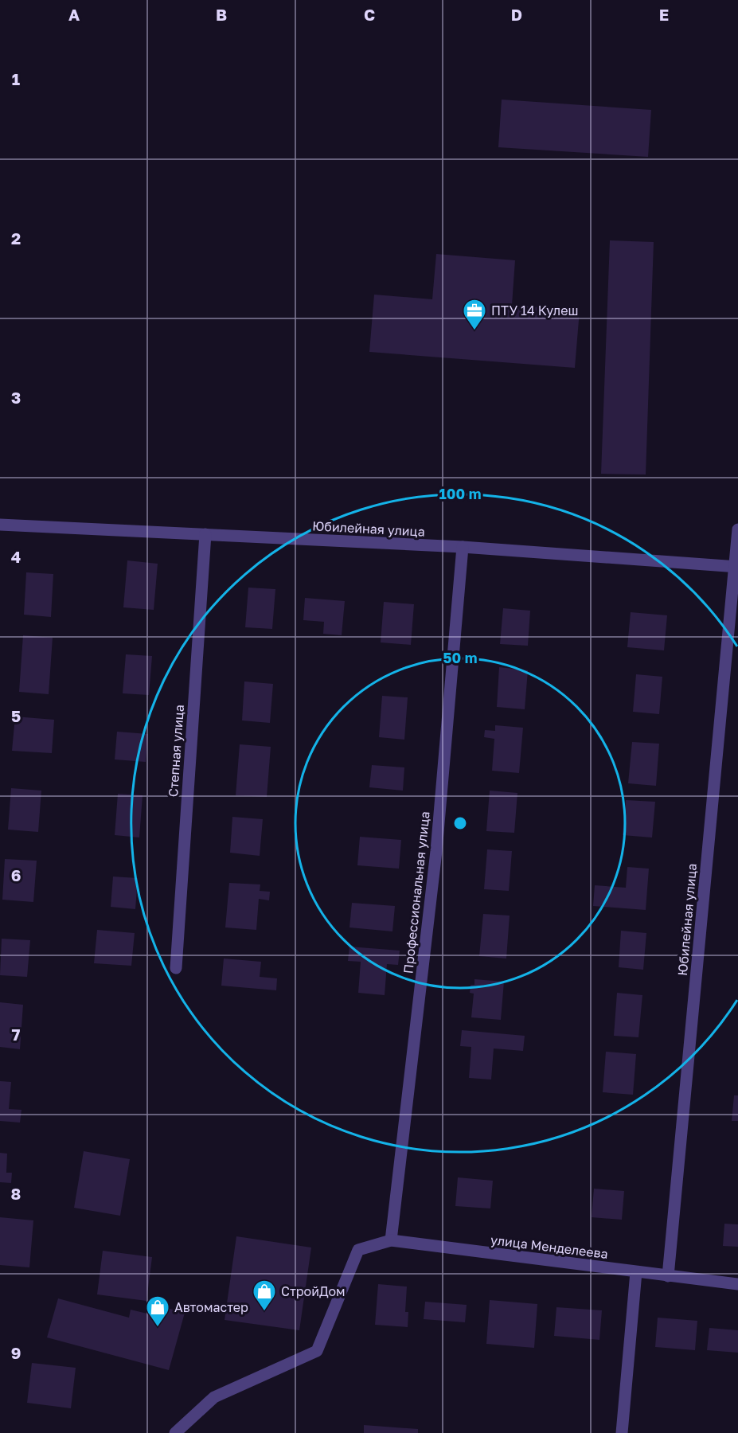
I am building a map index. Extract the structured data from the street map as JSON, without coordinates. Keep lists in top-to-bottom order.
{
  "streets": {
    "street": [
      "Юбилейная улица",
      "Степная улица",
      "Профессиональная улица",
      "улица Менделеева"
    ]
  },
  "crossings": [
    ["Юбилейная улица", "Степная улица"],
    ["Юбилейная улица", "Профессиональная улица"],
    ["Юбилейная улица", "улица Менделеева"],
    ["Профессиональная улица", "улица Менделеева"]
  ],
  "places": {
    "office": ["ПТУ 14 Кулеш"],
    "shop": ["СтройДом", "Автомастер"]
  },
  "grid": {
    "columns": [
      "A",
      "B",
      "C",
      "D",
      "E"
    ],
    "rows": [
      "1",
      "2",
      "3",
      "4",
      "5",
      "6",
      "7",
      "8",
      "9"
    ]
  },
  "rings": ["100 m", "50 m"]
}
